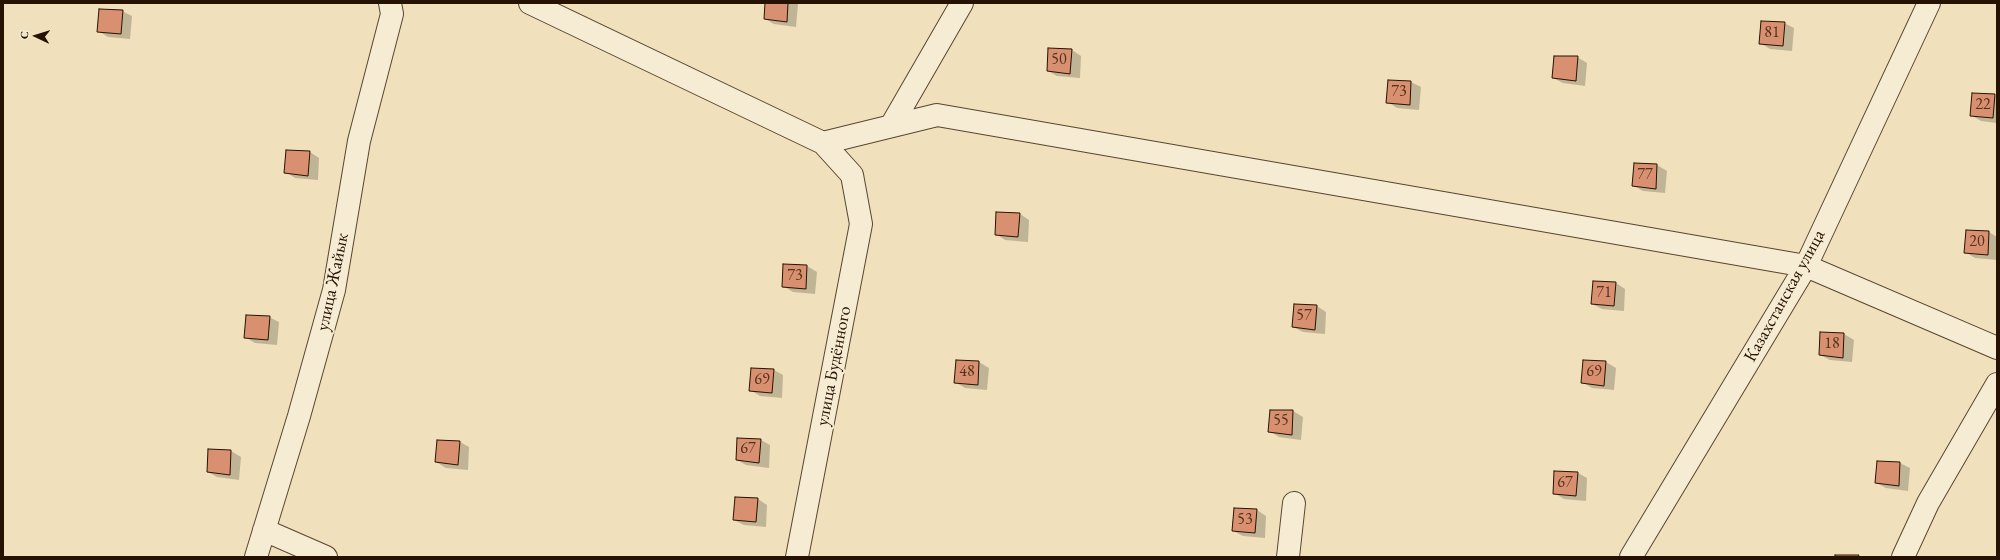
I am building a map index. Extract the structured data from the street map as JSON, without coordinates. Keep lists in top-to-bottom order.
{
  "streets": {
    "street": ["улица Жайык", "Казахстанская улица", "улица Будённого"]
  },
  "house_numbers": [
    "81",
    "50",
    "73",
    "22",
    "77",
    "20",
    "73",
    "71",
    "57",
    "18",
    "48",
    "69",
    "69",
    "55",
    "67",
    "67",
    "53"
  ],
  "north": "left"
}
